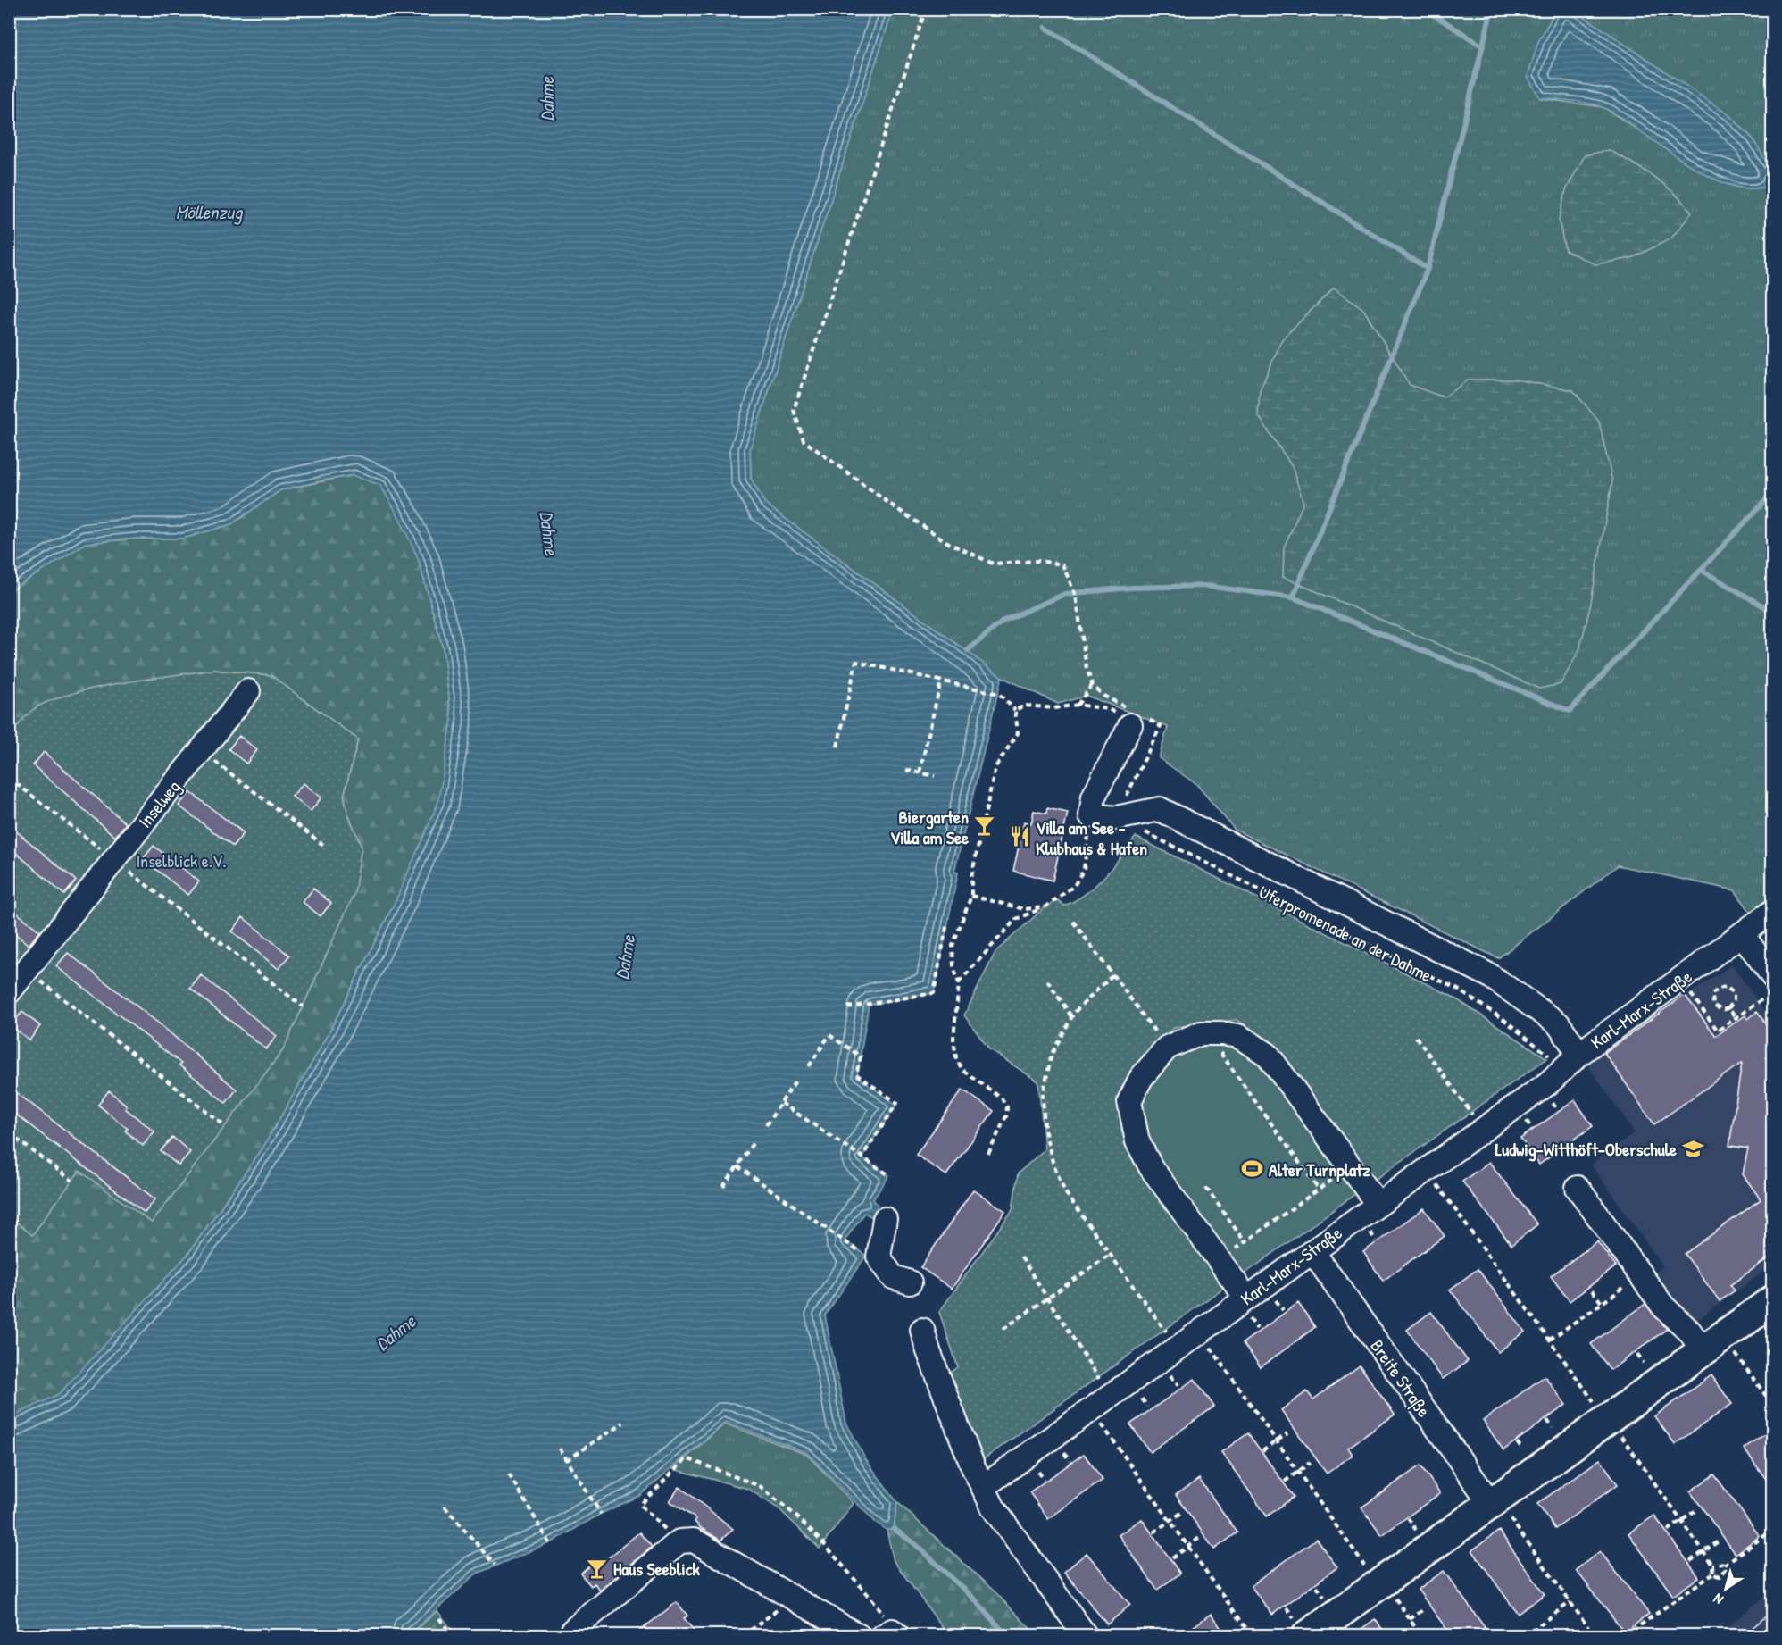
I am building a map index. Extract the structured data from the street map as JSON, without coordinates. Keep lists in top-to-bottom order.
{
  "streets": {
    "street": [
      "Inselweg",
      "Uferpromenade an der Dahme",
      "Karl-Marx-Straße",
      "Breite Straße"
    ]
  },
  "crossings": [
    ["Uferpromenade an der Dahme", "Karl-Marx-Straße"],
    ["Karl-Marx-Straße", "Breite Straße"]
  ],
  "water": ["Dahme", "Möllenzug"],
  "parks": ["Inselblick e.V."],
  "places": {
    "bar": ["Biergarten Villa am See", "Haus Seeblick"],
    "restaurant": ["Villa am See - Klubhaus & Hafen"],
    "school or university": ["Ludwig-Witthöft-Oberschule"],
    "sports": ["Alter Turnplatz"]
  },
  "north": "bottom left"
}
